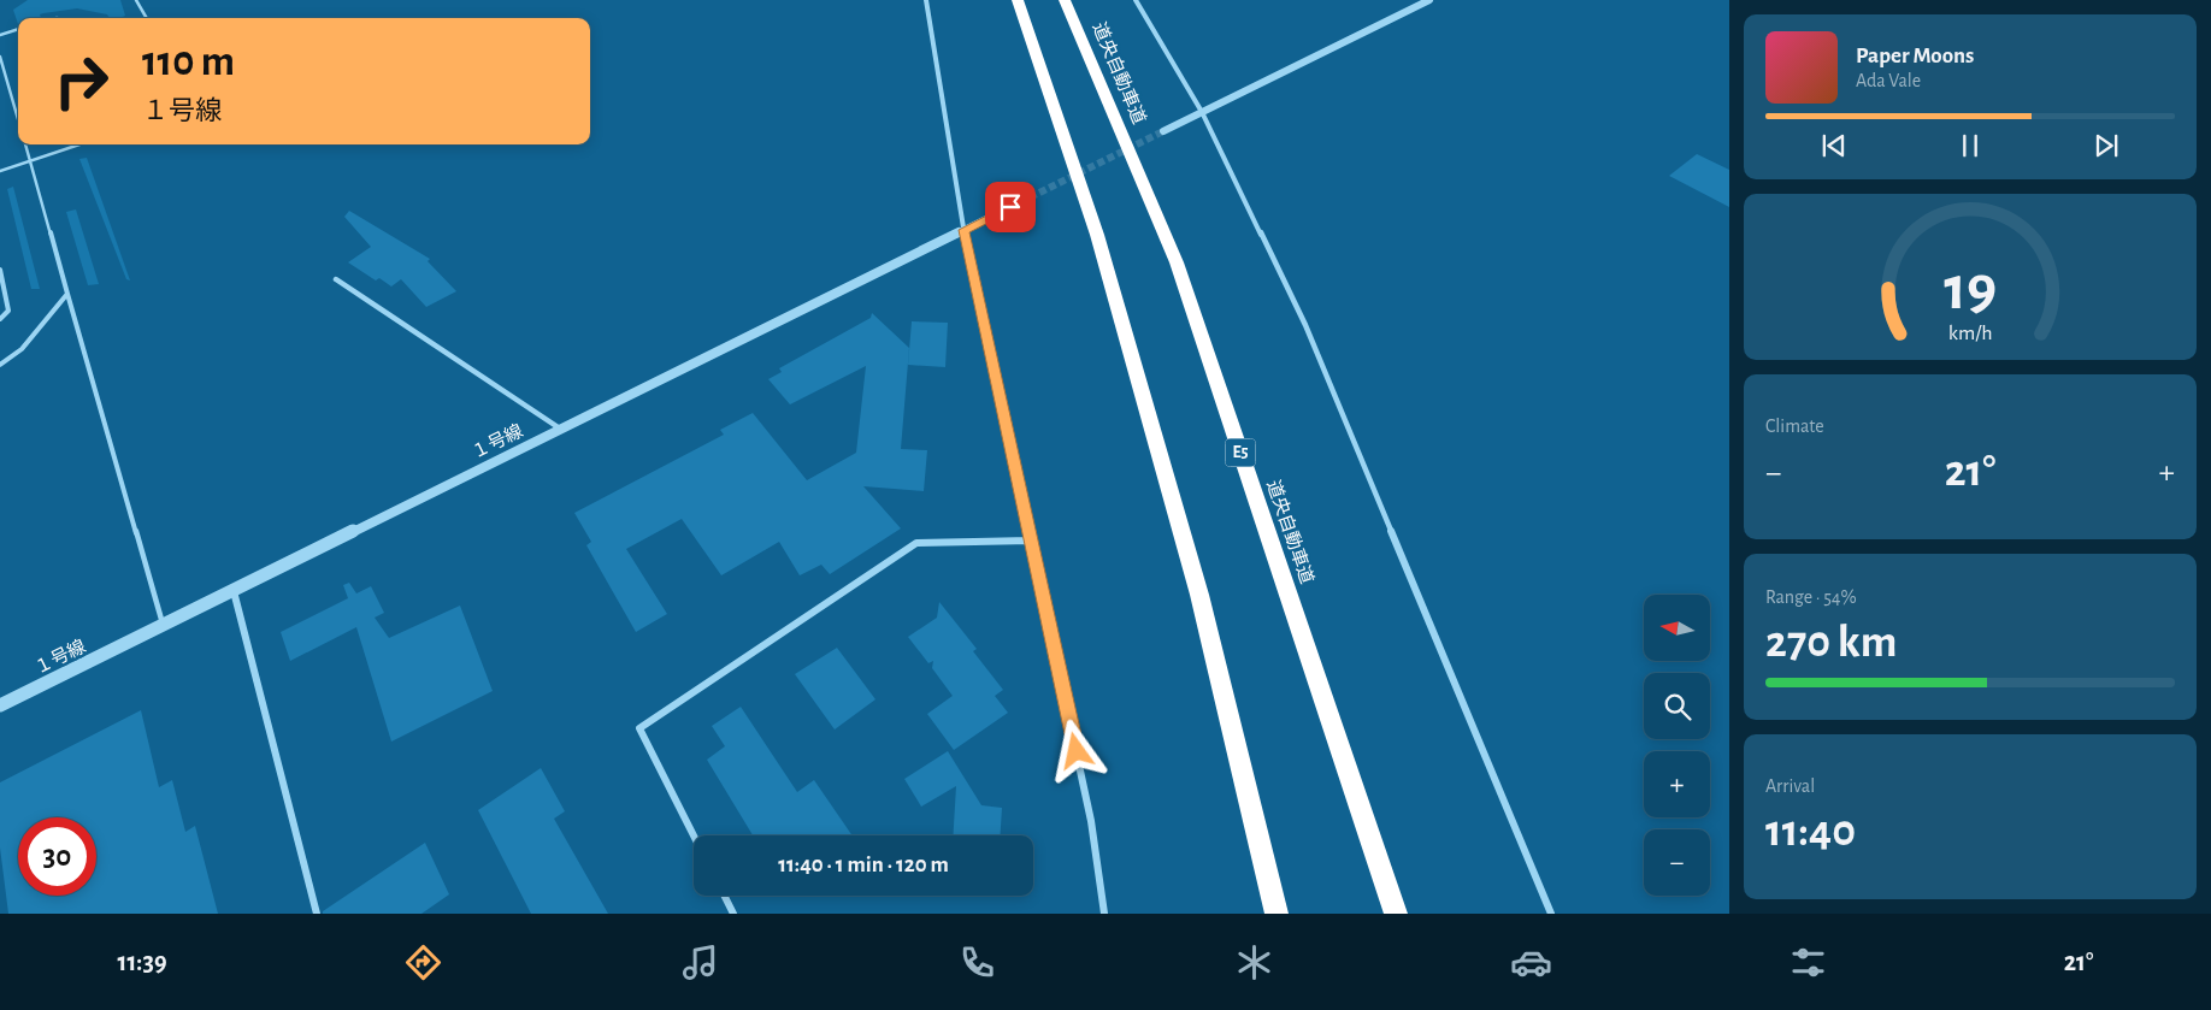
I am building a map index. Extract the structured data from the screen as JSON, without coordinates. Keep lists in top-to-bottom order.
{
  "streets": {
    "highway": ["道央自動車道", "E5"],
    "street": ["１号線"]
  },
  "north": "left",
  "page": {
    "turn": ["110 m", "１号線"],
    "song": ["Paper Moons", "Ada Vale"],
    "tile": [
      "Climate",
      ["Range · 54%", "270 km"],
      ["Arrival", "11:40"]
    ],
    "heat": ["−", "21°", "+"],
    "map_buttons": ["+", "−"],
    "limit": "30",
    "trip": "11:40 · 1 min · 120 m",
    "tabs": ["11:39", "21°"],
    "gauge": ["19", "km/h"]
  }
}
